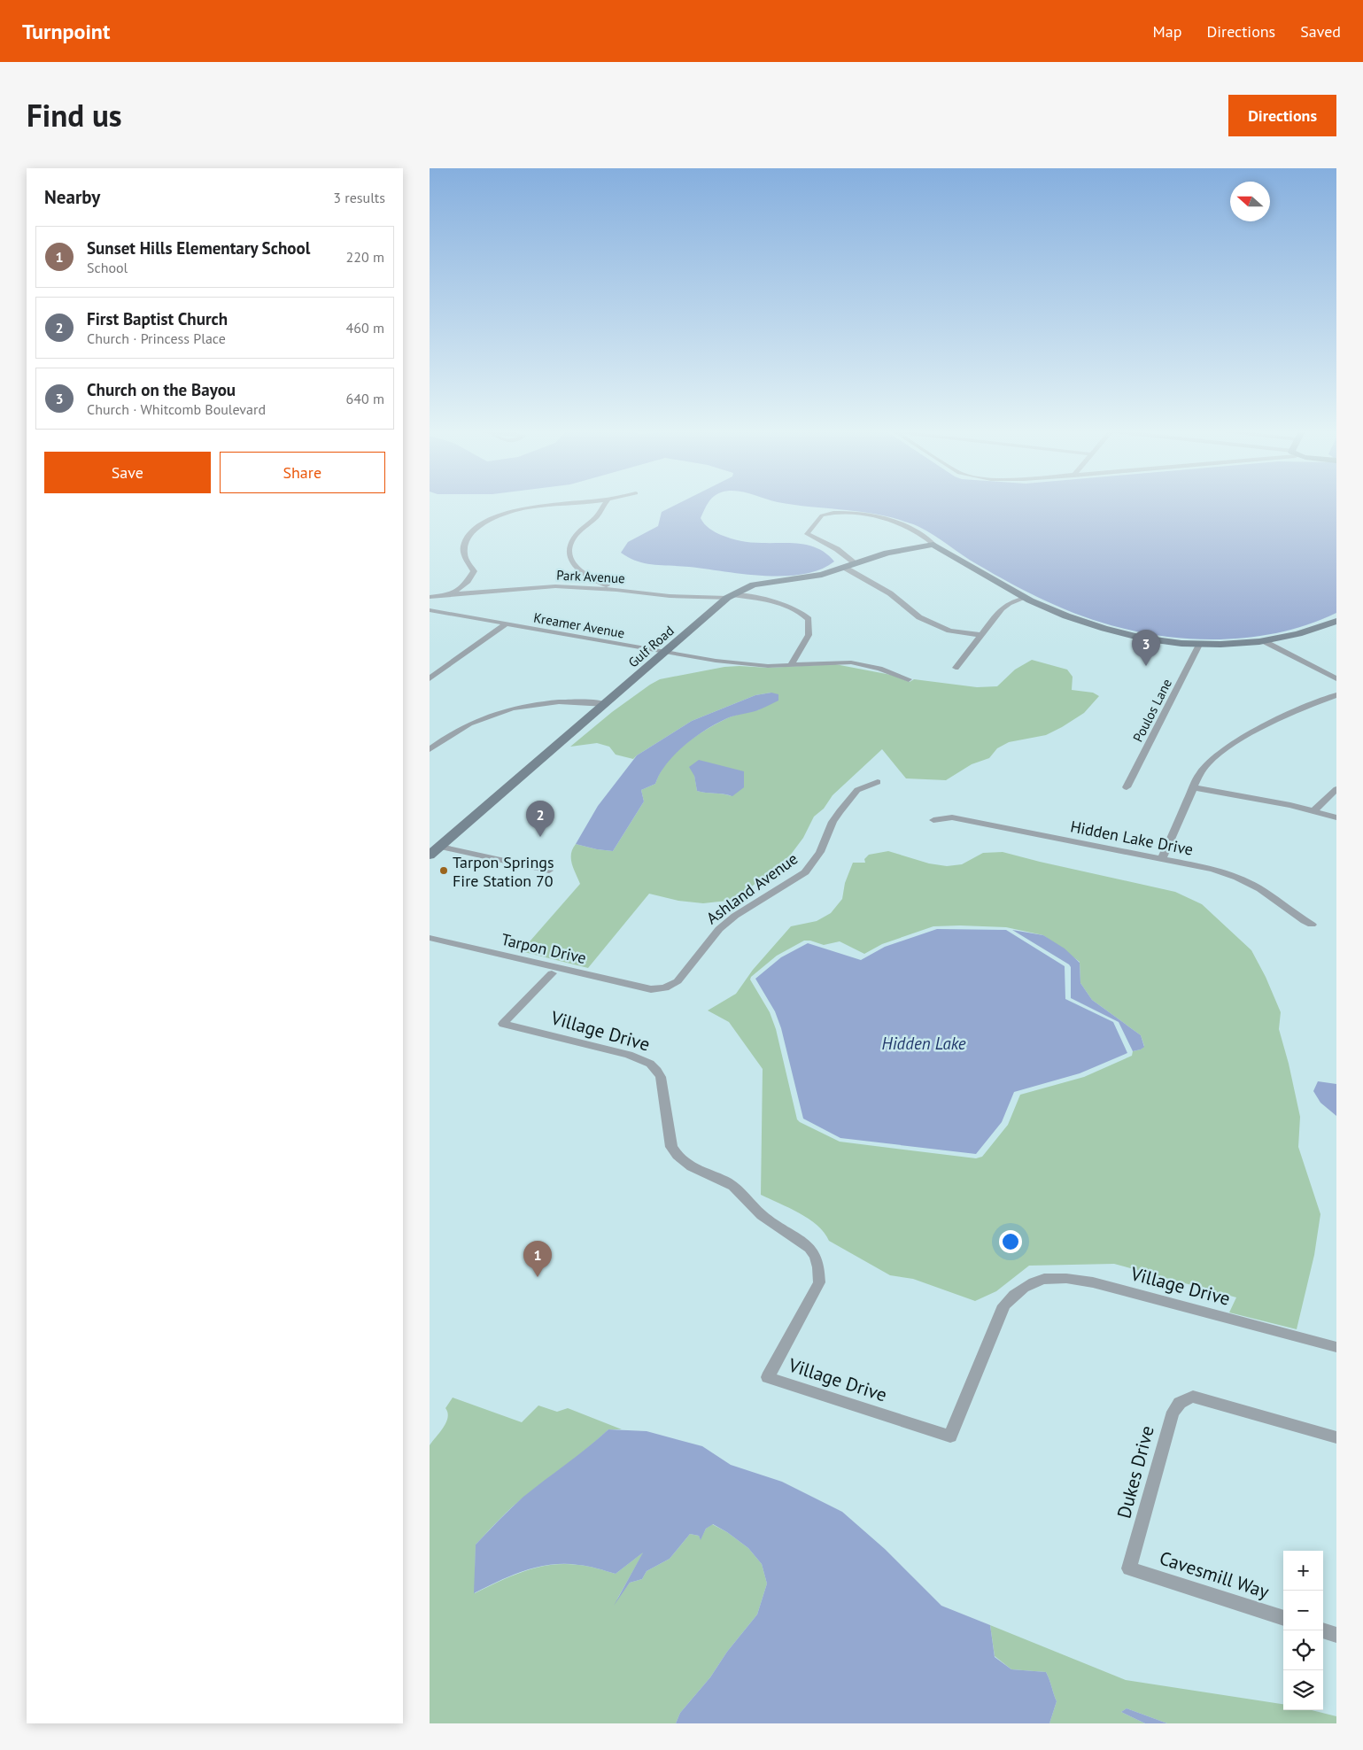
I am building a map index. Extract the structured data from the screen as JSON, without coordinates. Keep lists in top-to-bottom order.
{
  "streets": {
    "street": [
      "Park Avenue",
      "Kreamer Avenue",
      "Gulf Road",
      "Poulos Lane",
      "Hidden Lake Drive",
      "Ashland Avenue",
      "Tarpon Drive",
      "Village Drive",
      "Dukes Drive",
      "Cavesmill Way"
    ]
  },
  "crossings": [
    ["Park Avenue", "Kreamer Avenue"],
    ["Park Avenue", "Gulf Road"],
    ["Kreamer Avenue", "Gulf Road"],
    ["Ashland Avenue", "Tarpon Drive"],
    ["Dukes Drive", "Cavesmill Way"]
  ],
  "water": ["Hidden Lake"],
  "places": ["Tarpon Springs Fire Station 70"],
  "north": "left",
  "page": {
    "header": "Turnpoint",
    "nav": ["Map", "Directions", "Saved"],
    "title": "Find us",
    "buttons": [
      "Directions",
      ["Save", "Share"]
    ],
    "heading": ["Nearby", "3 results"],
    "list": [
      {
        "mark": "1",
        "name": "Sunset Hills Elementary School",
        "note": "School",
        "value": "220 m"
      },
      {
        "mark": "2",
        "name": "First Baptist Church",
        "note": "Church · Princess Place",
        "value": "460 m"
      },
      {
        "mark": "3",
        "name": "Church on the Bayou",
        "note": "Church · Whitcomb Boulevard",
        "value": "640 m"
      }
    ],
    "pins": ["3", "2", "1"],
    "map_buttons": ["+", "−"]
  }
}
